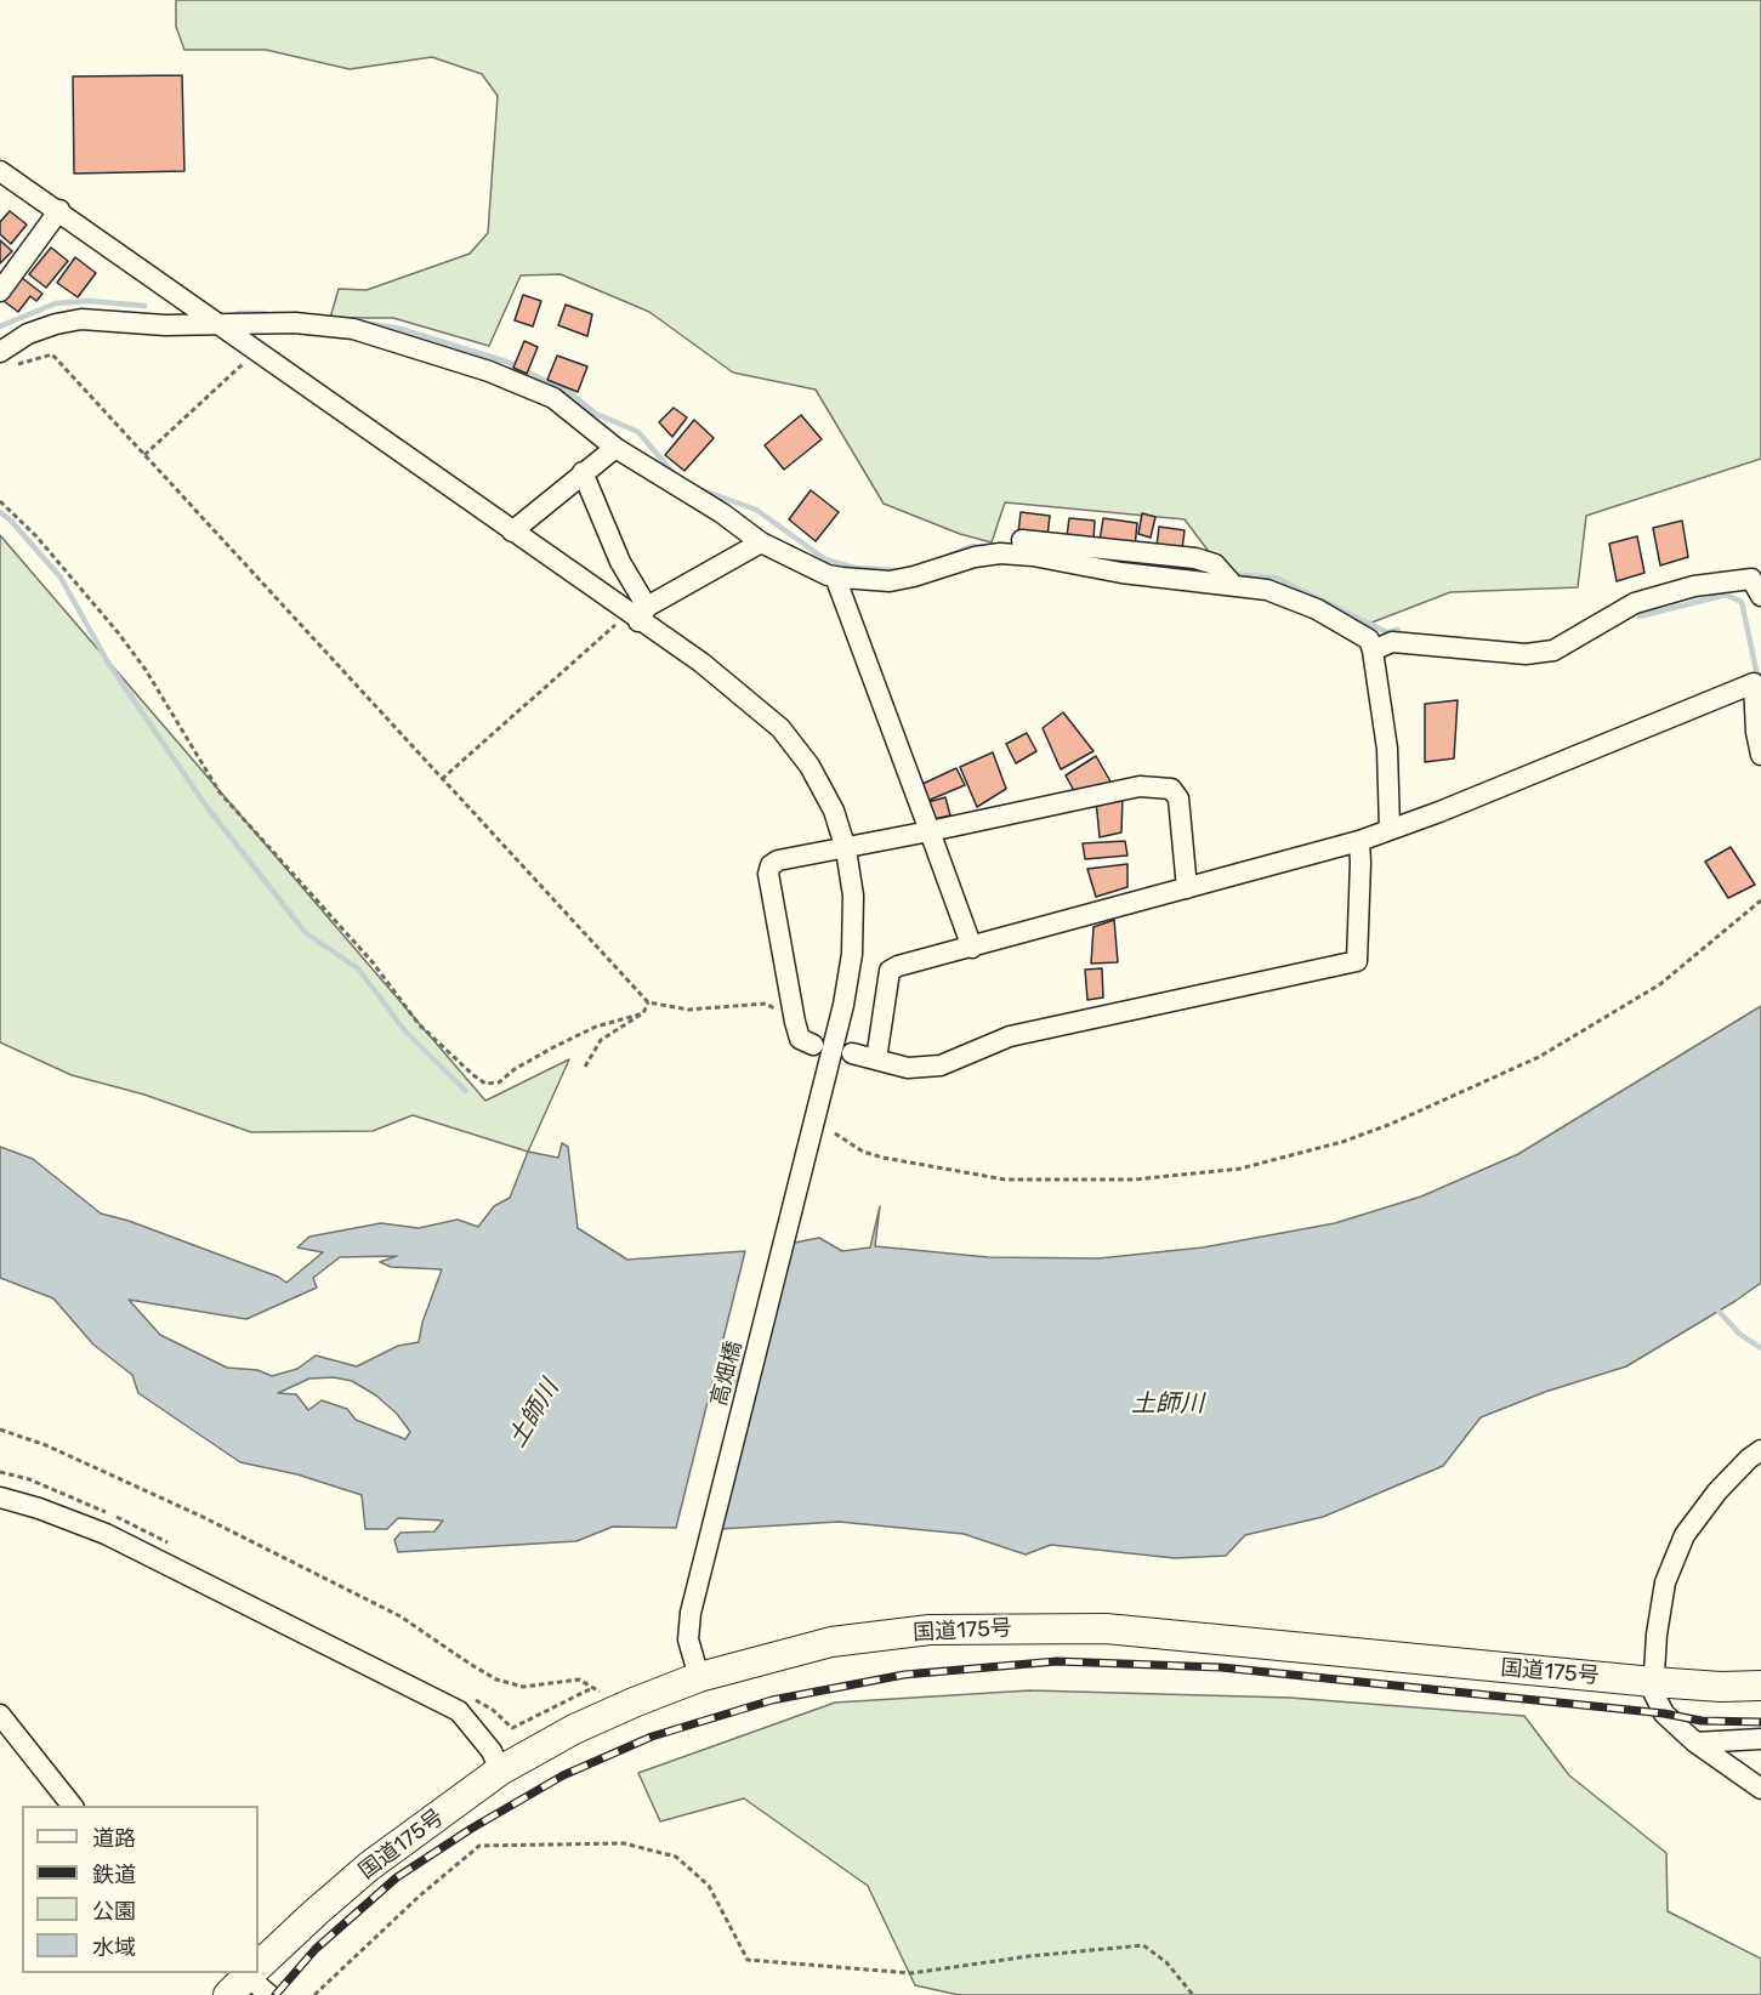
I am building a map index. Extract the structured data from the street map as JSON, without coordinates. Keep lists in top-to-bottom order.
{
  "streets": {
    "highway": ["国道175号"],
    "street": ["高畑橋"]
  },
  "crossings": [
    ["高畑橋", "国道175号"]
  ],
  "water": ["土師川"],
  "legend": [
    "道路",
    "鉄道",
    "公園",
    "水域"
  ]
}
